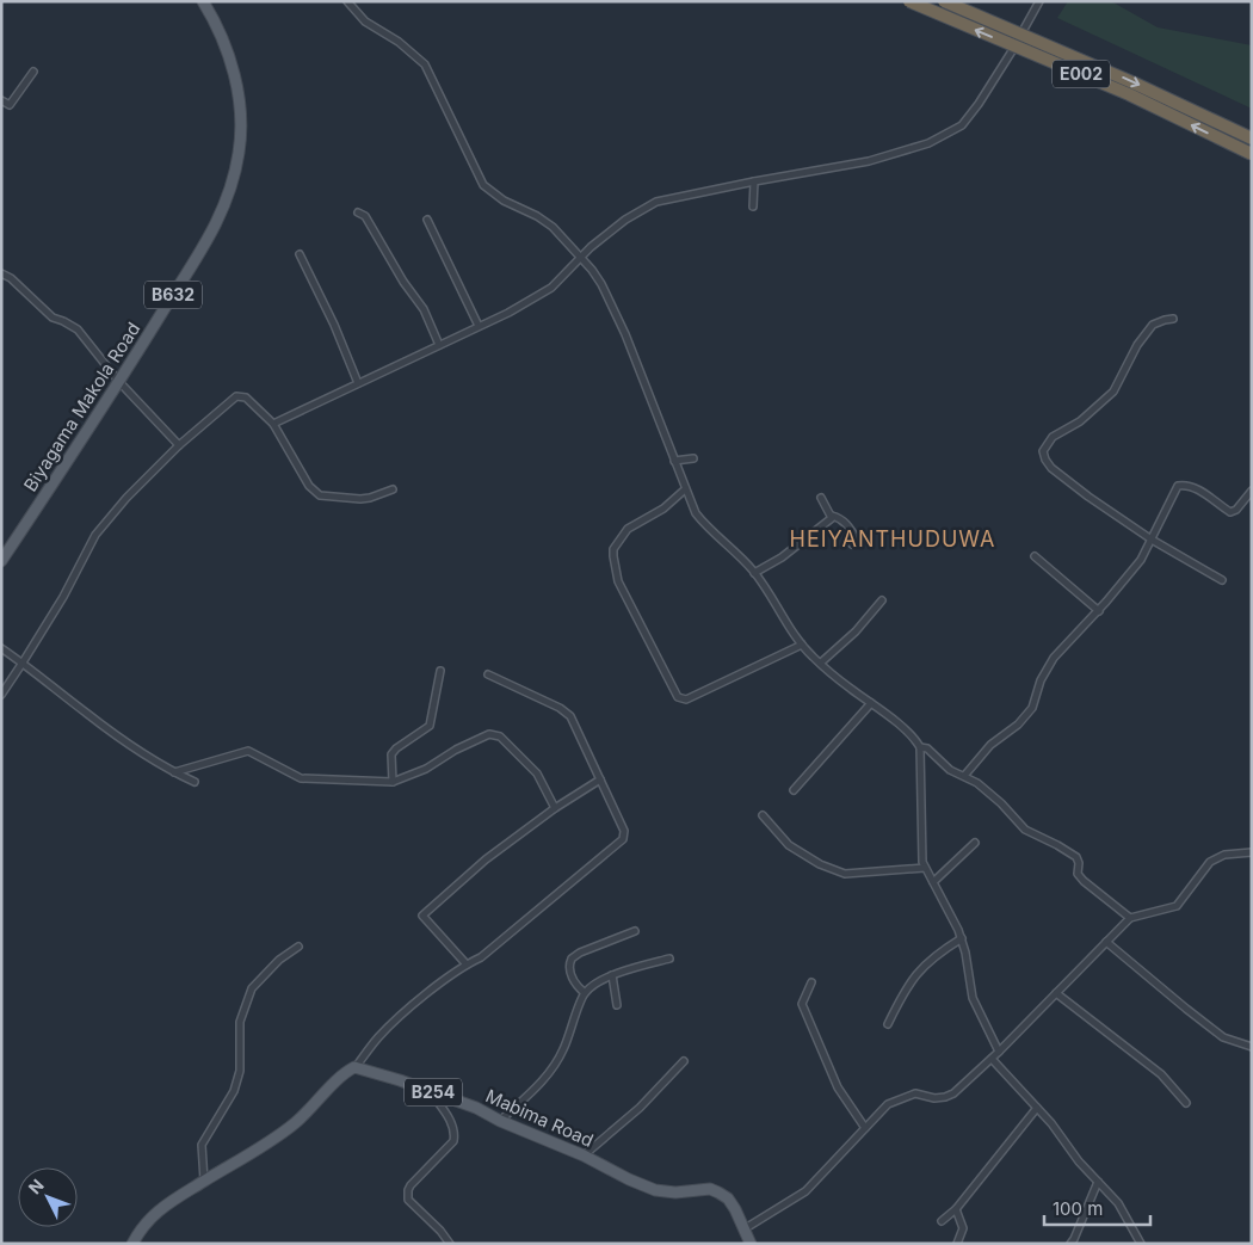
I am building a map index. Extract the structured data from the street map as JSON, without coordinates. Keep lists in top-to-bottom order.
{
  "streets": {
    "highway": ["E002"],
    "main road": [
      "B632",
      "Biyagama Makola Road",
      "B254",
      "Mabima Road"
    ]
  },
  "districts": ["HEIYANTHUDUWA"],
  "scale_bar": "100 m",
  "north": "top left"
}
